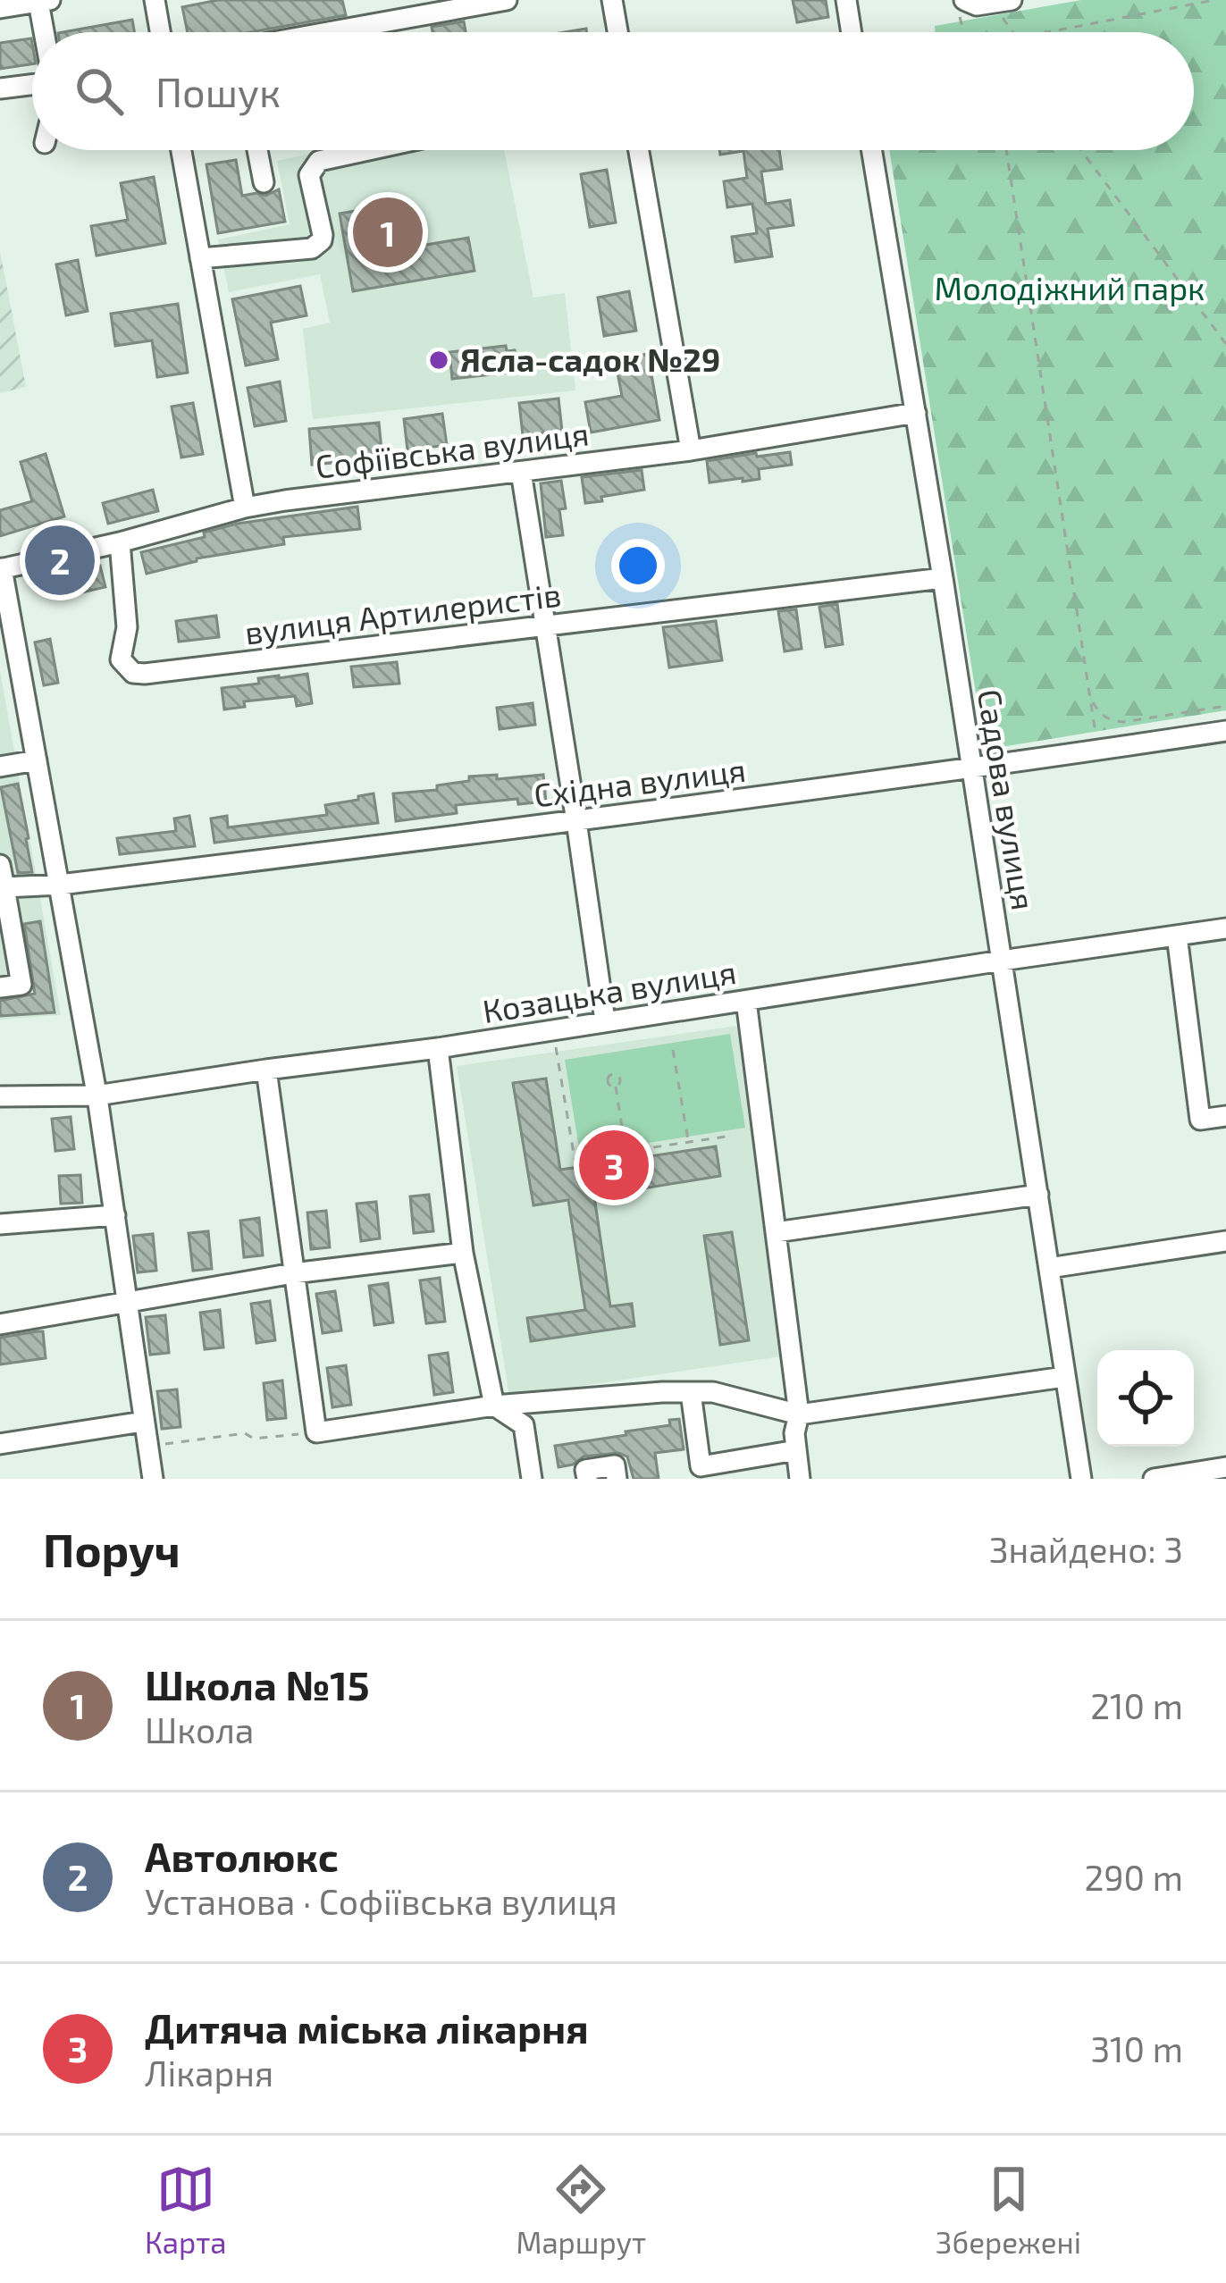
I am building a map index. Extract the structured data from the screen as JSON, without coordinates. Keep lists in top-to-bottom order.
{
  "streets": {
    "street": [
      "Софіївська вулиця",
      "вулиця Артилеристів",
      "Східна вулиця",
      "Садова вулиця",
      "Козацька вулиця"
    ]
  },
  "crossings": [
    ["Софіївська вулиця", "вулиця Артилеристів"],
    ["Софіївська вулиця", "Садова вулиця"],
    ["вулиця Артилеристів", "Садова вулиця"],
    ["Східна вулиця", "Садова вулиця"],
    ["Садова вулиця", "Козацька вулиця"]
  ],
  "parks": ["Молодіжний парк"],
  "places": ["Ясла-садок №29"],
  "page": {
    "search": "Пошук",
    "pins": ["1", "2", "3"],
    "heading": ["Поруч", "Знайдено: 3"],
    "list": [
      {
        "mark": "1",
        "name": "Школа №15",
        "note": "Школа",
        "value": "210 m"
      },
      {
        "mark": "2",
        "name": "Автолюкс",
        "note": "Установа · Софіївська вулиця",
        "value": "290 m"
      },
      {
        "mark": "3",
        "name": "Дитяча міська лікарня",
        "note": "Лікарня",
        "value": "310 m"
      }
    ],
    "nav": ["Карта", "Маршрут", "Збережені"]
  }
}
